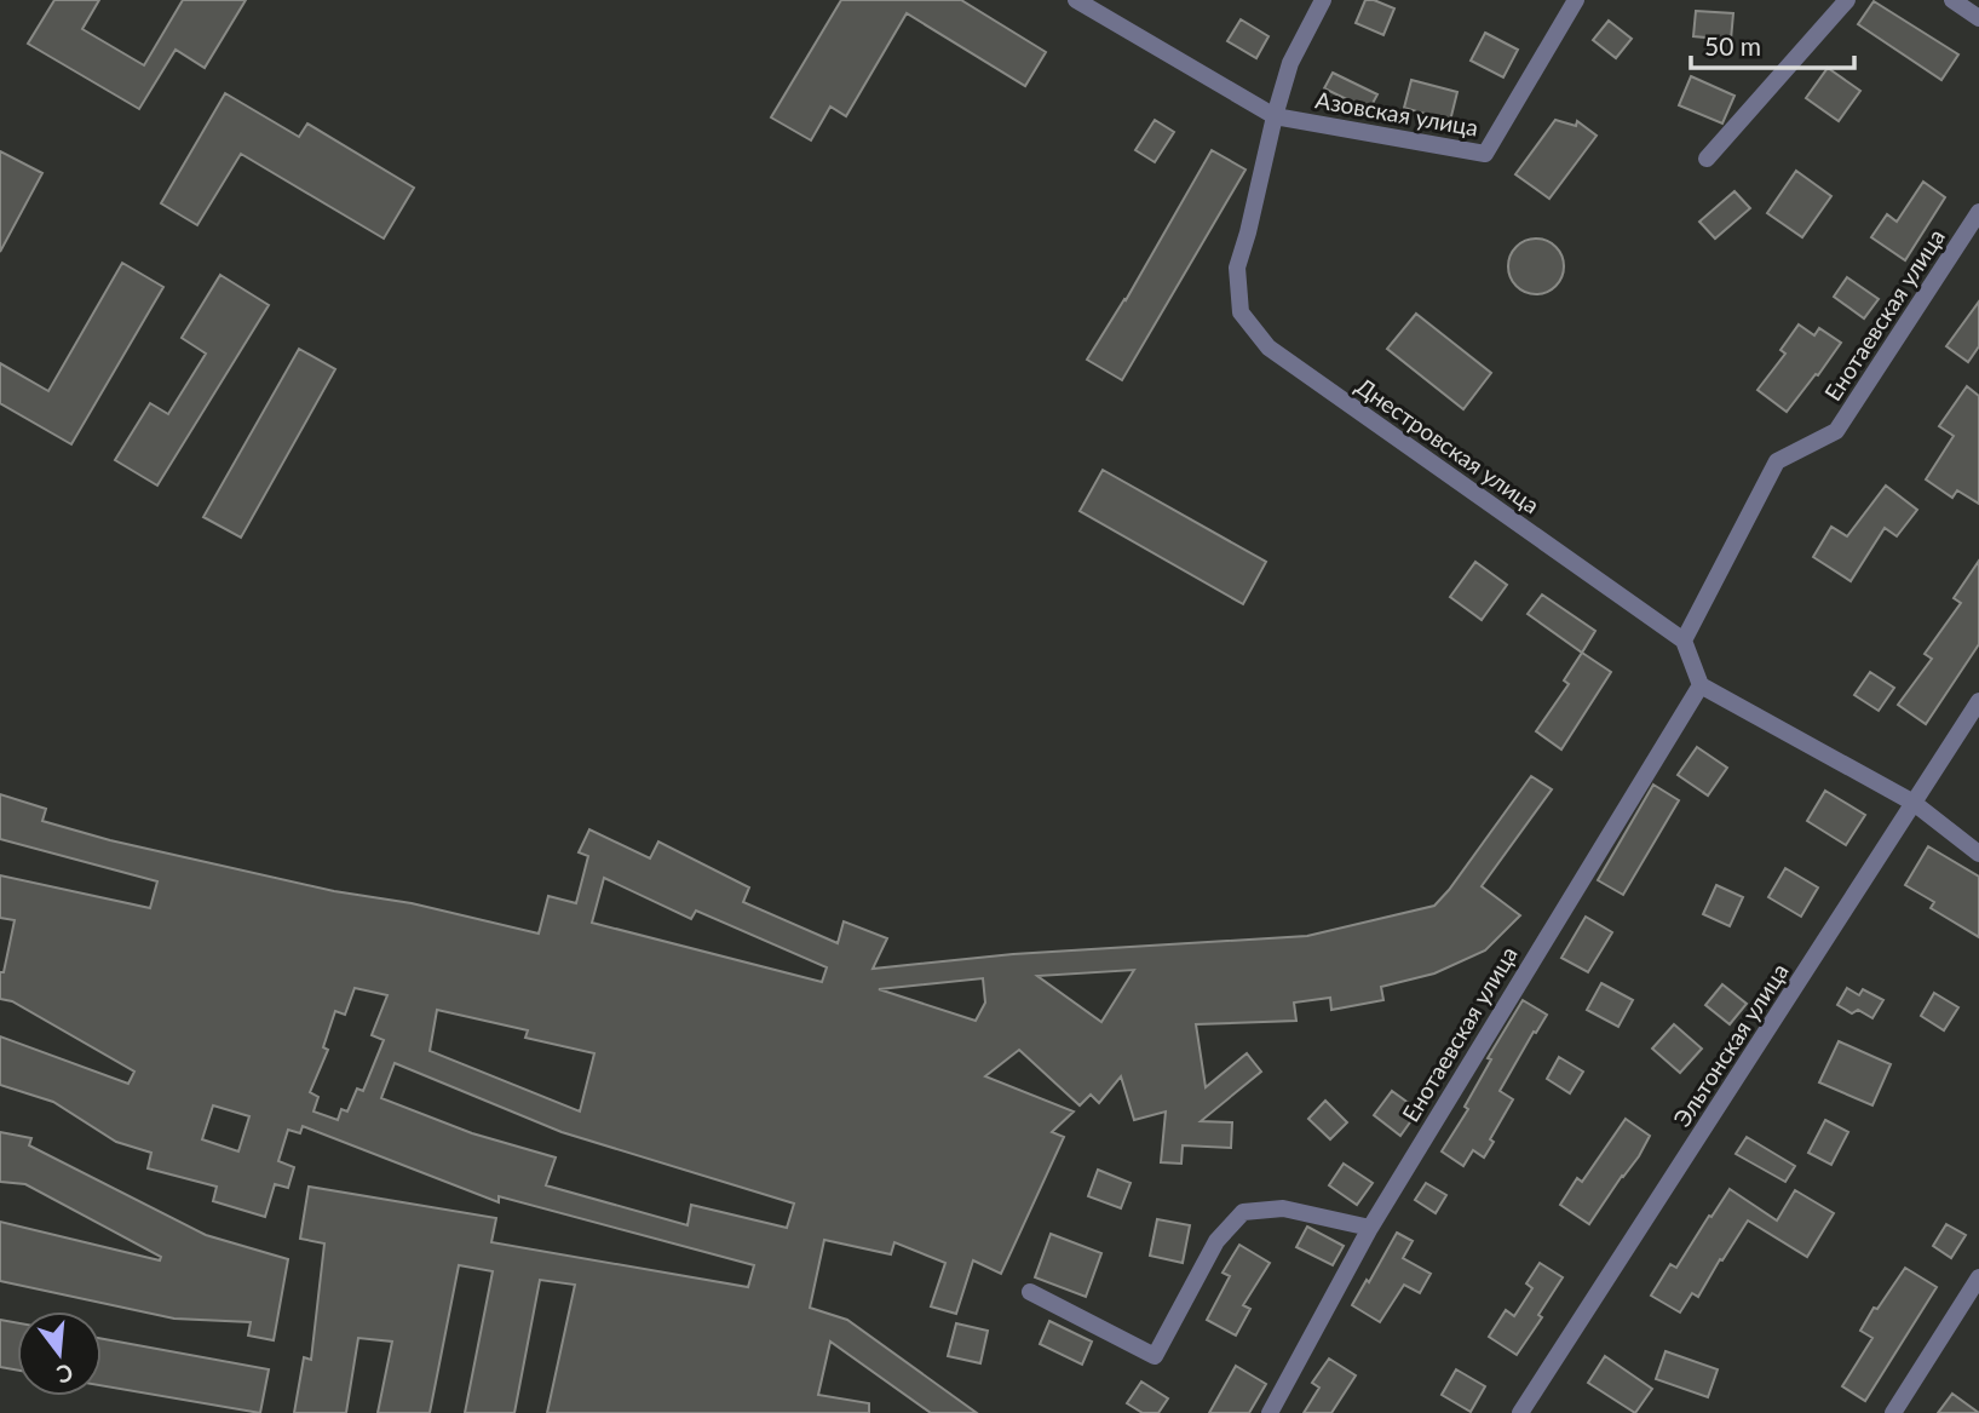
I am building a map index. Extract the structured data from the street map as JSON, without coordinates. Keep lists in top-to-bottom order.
{
  "streets": {
    "street": [
      "Азовская улица",
      "Енотаевская улица",
      "Днестровская улица",
      "Эльтонская улица"
    ]
  },
  "crossings": [
    ["Азовская улица", "Днестровская улица"],
    ["Енотаевская улица", "Днестровская улица"]
  ],
  "scale_bar": "50 m",
  "north": "bottom"
}
